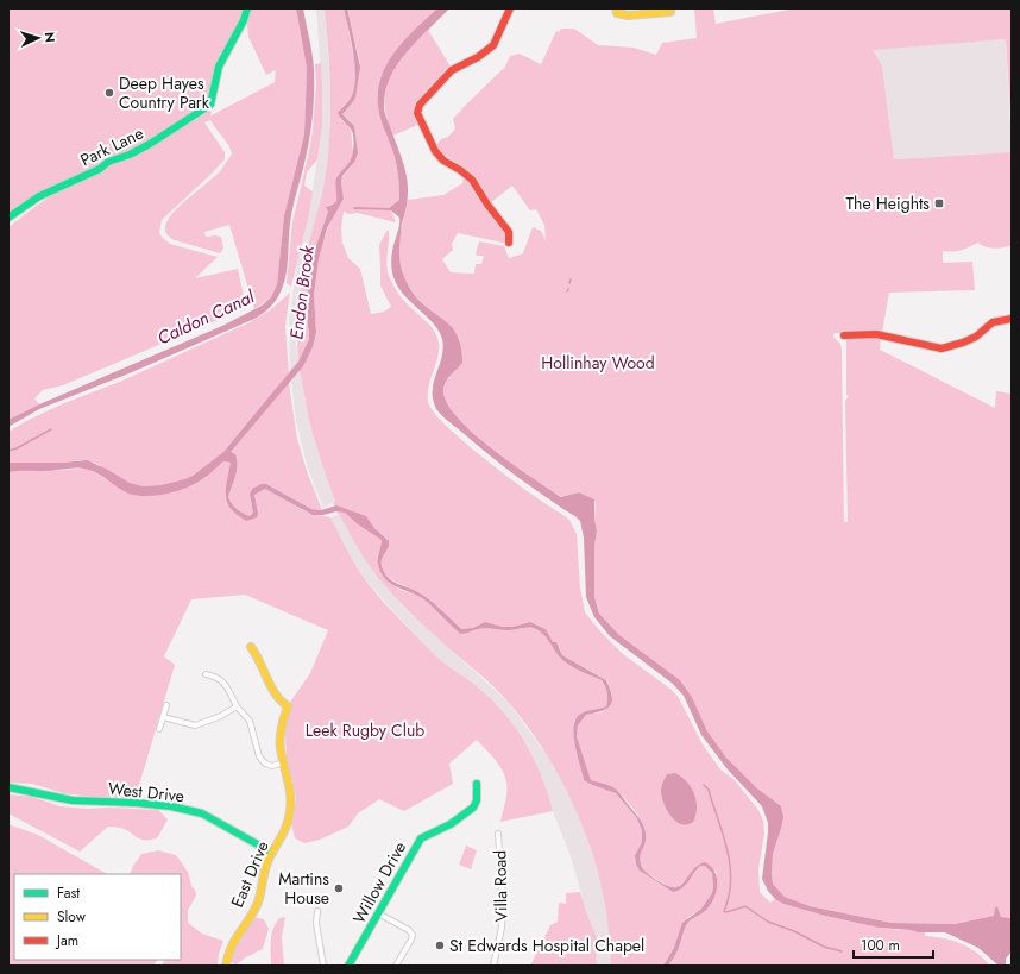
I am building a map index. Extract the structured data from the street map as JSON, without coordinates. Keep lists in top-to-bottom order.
{
  "streets": {
    "street": [
      "Park Lane",
      "West Drive",
      "East Drive",
      "Willow Drive",
      "Villa Road"
    ]
  },
  "crossings": [
    ["West Drive", "East Drive"]
  ],
  "water": ["Endon Brook", "Caldon Canal"],
  "parks": ["Hollinhay Wood", "Leek Rugby Club"],
  "places": {
    "other": ["Deep Hayes Country Park", "Martins House", "St Edwards Hospital Chapel"],
    "transit": ["The Heights"]
  },
  "legend": ["Fast", "Slow", "Jam"],
  "scale_bar": "100 m",
  "north": "right"
}
